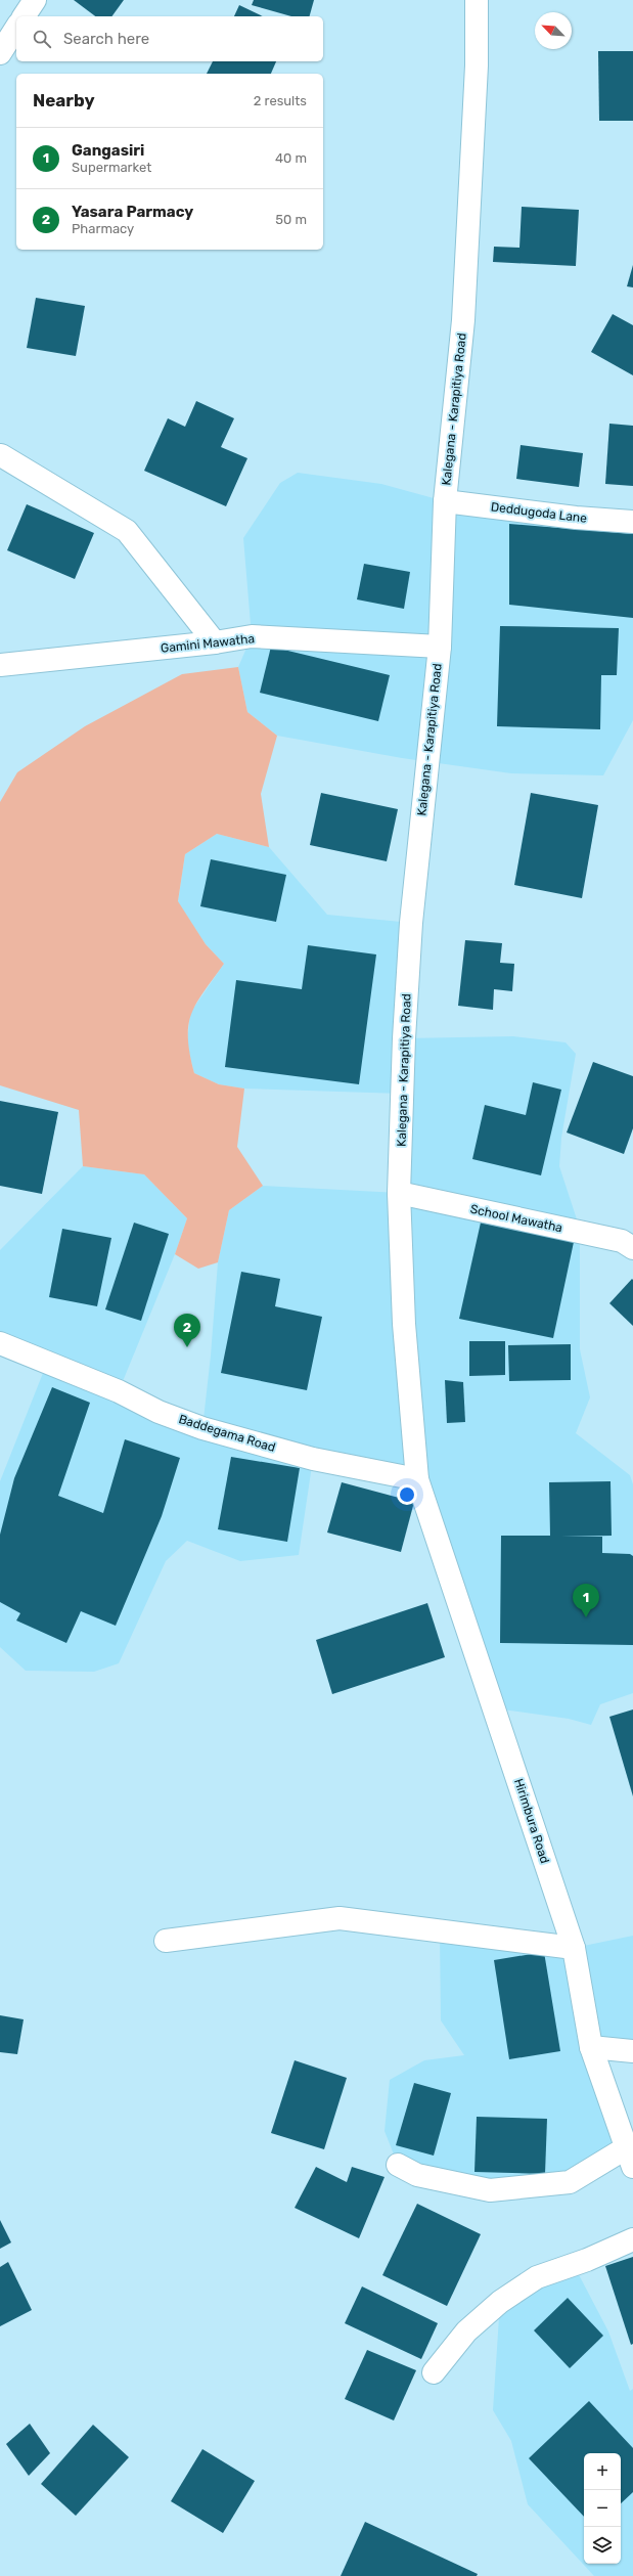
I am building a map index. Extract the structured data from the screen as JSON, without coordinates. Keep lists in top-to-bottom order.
{
  "streets": {
    "main road": [
      "Kalegana - Karapitiya Road",
      "Deddugoda Lane",
      "Gamini Mawatha",
      "School Mawatha",
      "Baddegama Road",
      "Hirimbura Road"
    ]
  },
  "crossings": [
    ["Kalegana - Karapitiya Road", "Deddugoda Lane"],
    ["Kalegana - Karapitiya Road", "Gamini Mawatha"],
    ["Kalegana - Karapitiya Road", "School Mawatha"],
    ["Kalegana - Karapitiya Road", "Baddegama Road"],
    ["Kalegana - Karapitiya Road", "Hirimbura Road"],
    ["Baddegama Road", "Hirimbura Road"]
  ],
  "north": "top left",
  "page": {
    "search": "Search here",
    "heading": ["Nearby", "2 results"],
    "list": [
      {
        "mark": "1",
        "name": "Gangasiri",
        "note": "Supermarket",
        "value": "40 m"
      },
      {
        "mark": "2",
        "name": "Yasara Parmacy",
        "note": "Pharmacy",
        "value": "50 m"
      }
    ],
    "pins": ["2", "1"],
    "map_buttons": ["+", "−"]
  }
}
